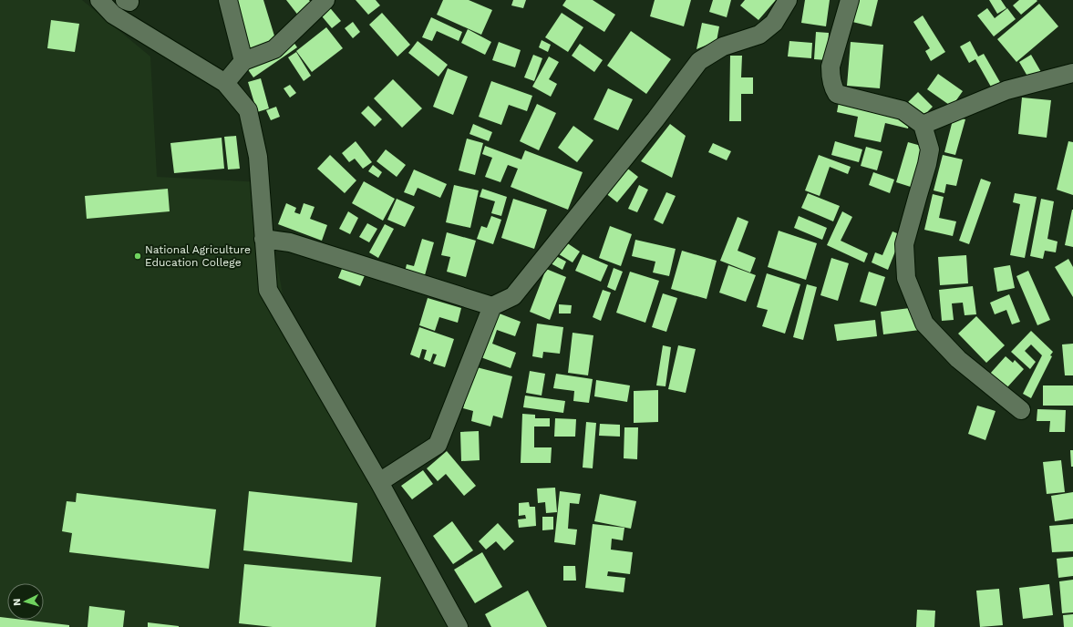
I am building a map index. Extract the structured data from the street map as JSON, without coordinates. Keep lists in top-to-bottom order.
{
  "places": ["National Agriculture Education College"],
  "north": "left"
}
